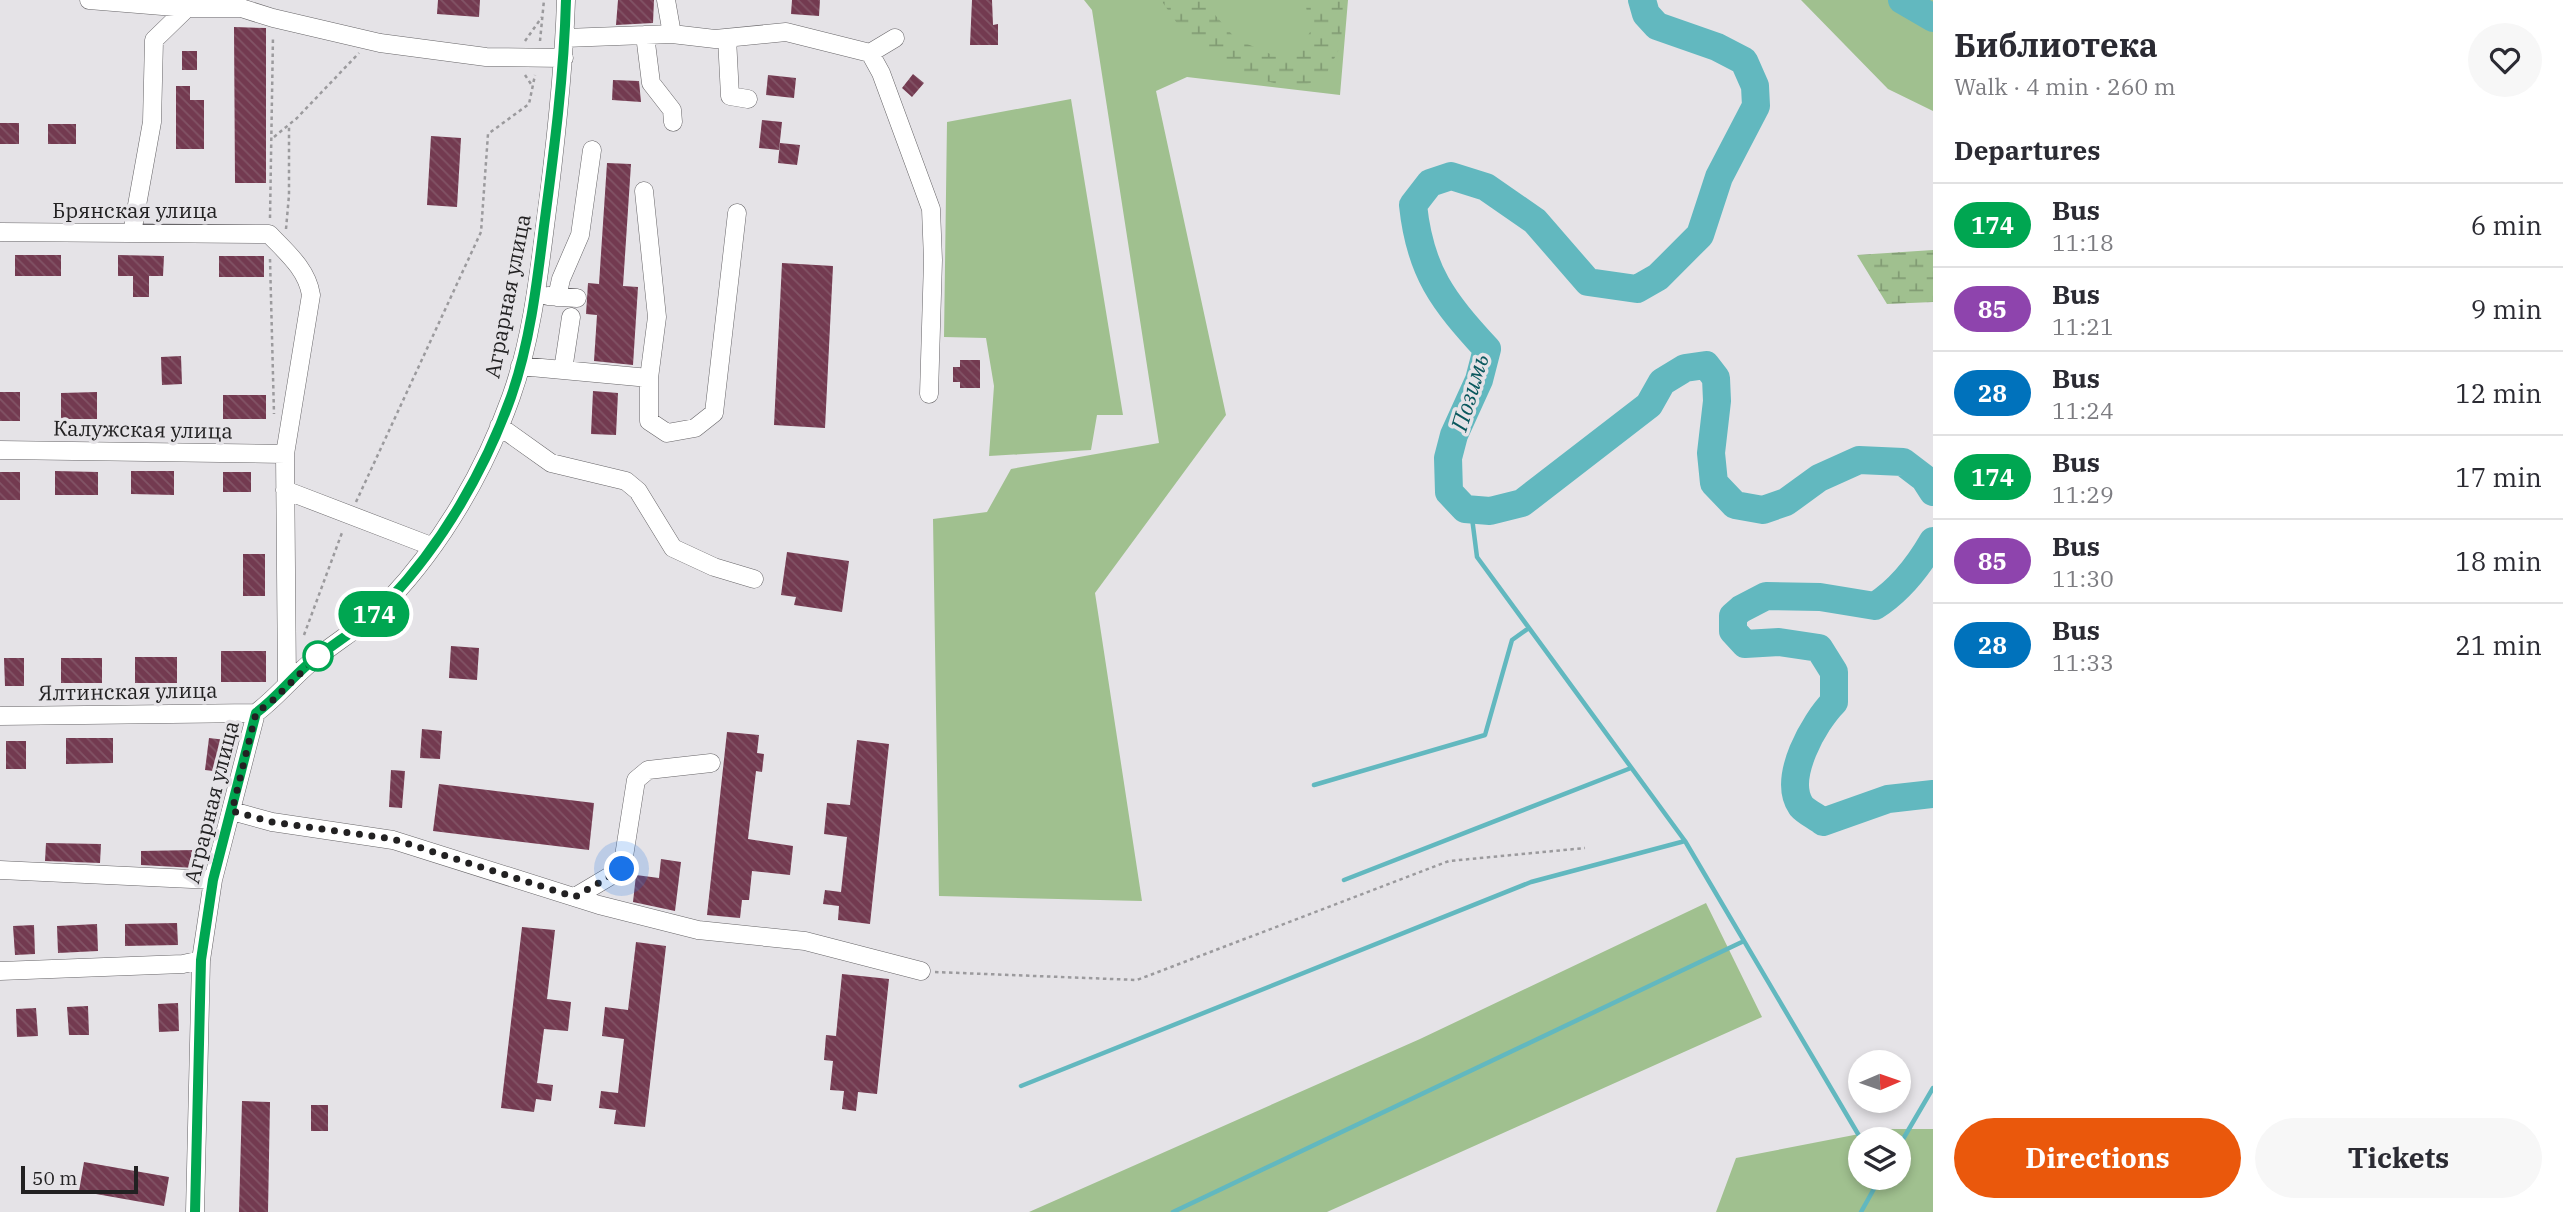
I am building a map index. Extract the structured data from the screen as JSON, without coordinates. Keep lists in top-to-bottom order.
{
  "streets": {
    "street": [
      "Брянская улица",
      "Аграрная улица",
      "Калужская улица",
      "Ялтинская улица"
    ]
  },
  "crossings": [
    ["Аграрная улица", "Ялтинская улица"]
  ],
  "water": ["Позимь"],
  "lines": ["bus line 174"],
  "scale_bar": "50 m",
  "north": "right",
  "page": {
    "on_map": "174",
    "heading": [
      ["Библиотека", "Walk · 4 min · 260 m"],
      "Departures"
    ],
    "list": [
      {
        "mark": "174",
        "name": "Bus",
        "note": "11:18",
        "value": "6 min"
      },
      {
        "mark": "85",
        "name": "Bus",
        "note": "11:21",
        "value": "9 min"
      },
      {
        "mark": "28",
        "name": "Bus",
        "note": "11:24",
        "value": "12 min"
      },
      {
        "mark": "174",
        "name": "Bus",
        "note": "11:29",
        "value": "17 min"
      },
      {
        "mark": "85",
        "name": "Bus",
        "note": "11:30",
        "value": "18 min"
      },
      {
        "mark": "28",
        "name": "Bus",
        "note": "11:33",
        "value": "21 min"
      }
    ],
    "buttons": ["Directions", "Tickets"],
    "scale": "50 m"
  }
}
